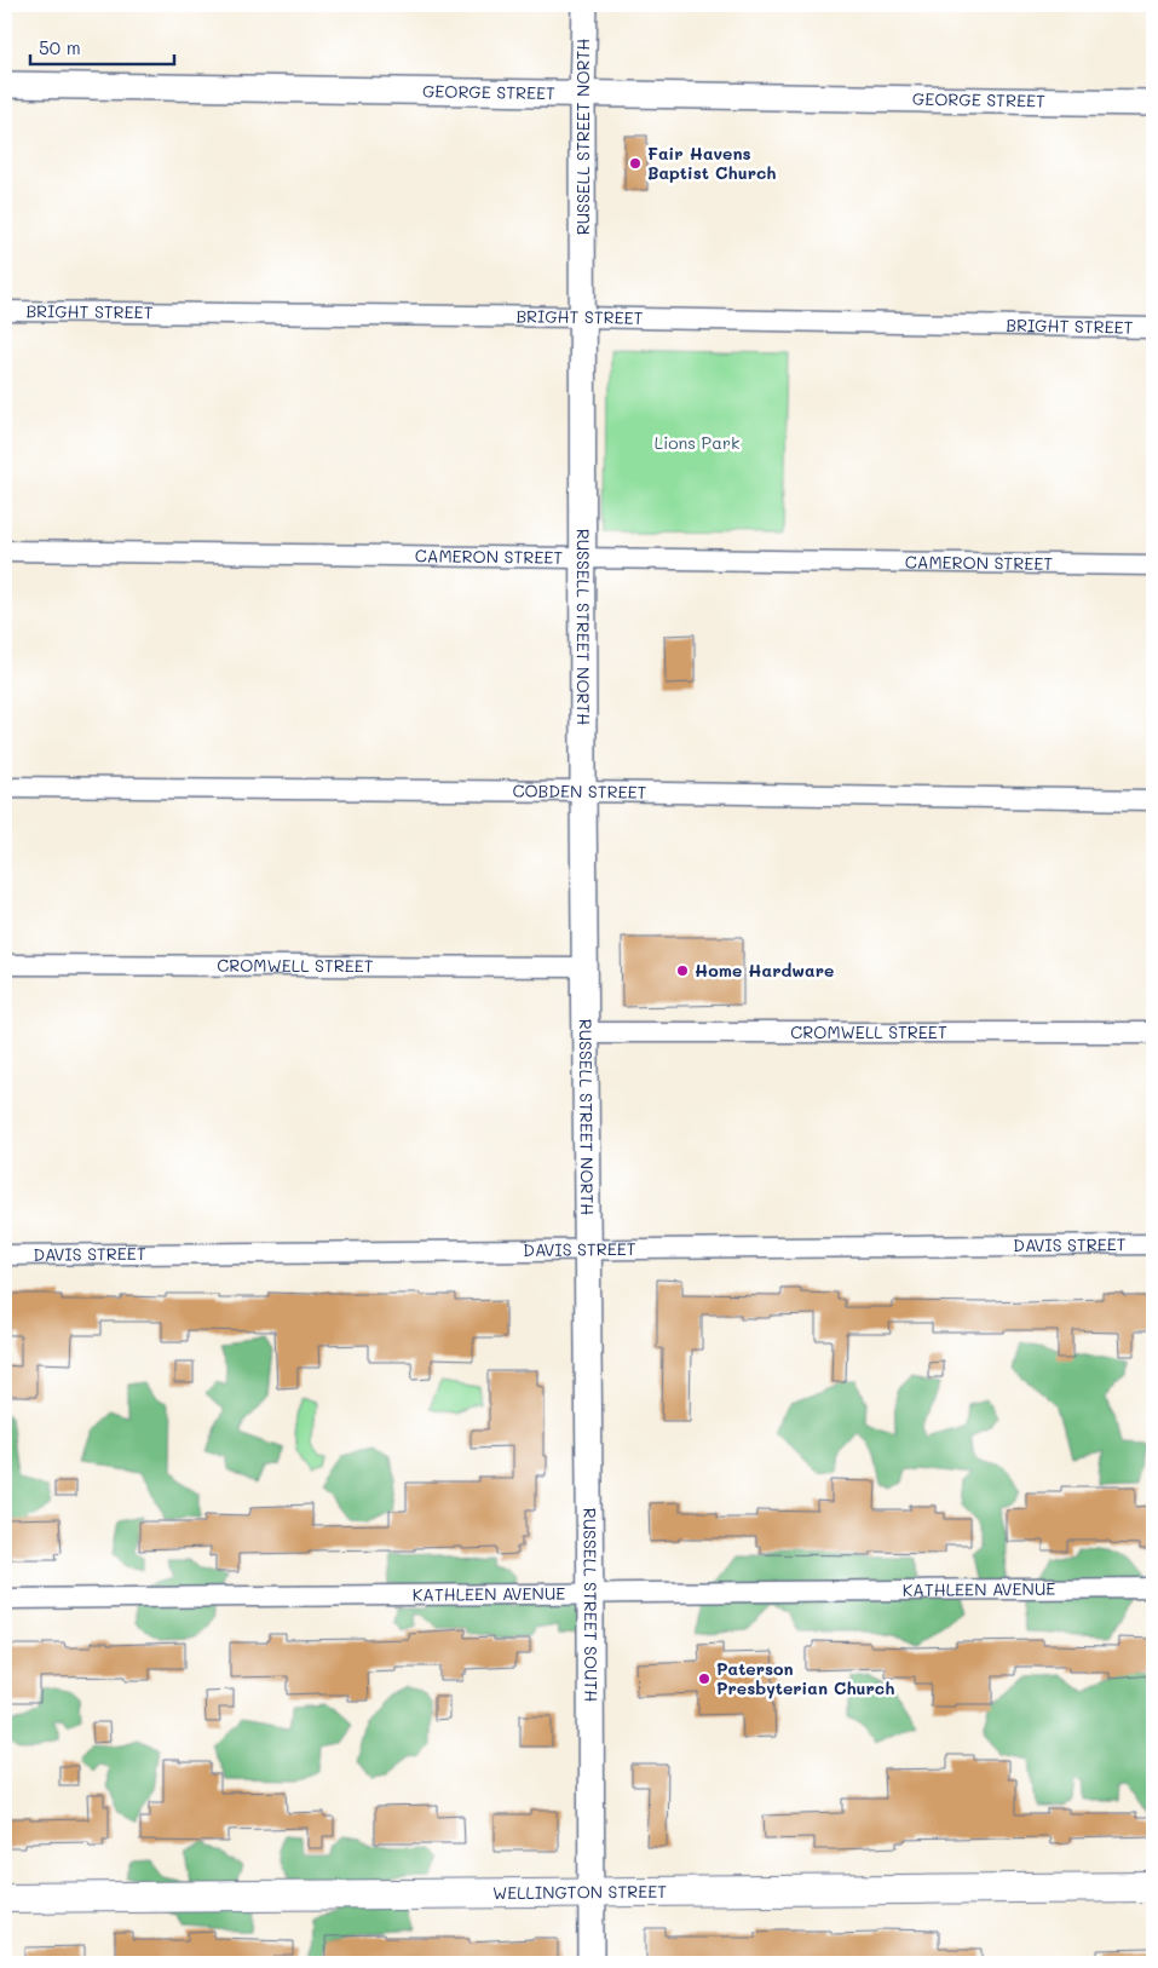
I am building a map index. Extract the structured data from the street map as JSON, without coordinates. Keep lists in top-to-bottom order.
{
  "streets": {
    "main road": ["WELLINGTON STREET"],
    "street": [
      "GEORGE STREET",
      "RUSSELL STREET NORTH",
      "BRIGHT STREET",
      "CAMERON STREET",
      "COBDEN STREET",
      "CROMWELL STREET",
      "DAVIS STREET",
      "KATHLEEN AVENUE",
      "RUSSELL STREET SOUTH"
    ]
  },
  "crossings": [
    ["GEORGE STREET", "RUSSELL STREET NORTH"],
    ["RUSSELL STREET NORTH", "BRIGHT STREET"],
    ["RUSSELL STREET NORTH", "CAMERON STREET"],
    ["RUSSELL STREET NORTH", "COBDEN STREET"],
    ["RUSSELL STREET NORTH", "CROMWELL STREET"],
    ["RUSSELL STREET NORTH", "DAVIS STREET"],
    ["RUSSELL STREET NORTH", "RUSSELL STREET SOUTH"],
    ["DAVIS STREET", "RUSSELL STREET SOUTH"],
    ["KATHLEEN AVENUE", "RUSSELL STREET SOUTH"],
    ["RUSSELL STREET SOUTH", "WELLINGTON STREET"]
  ],
  "parks": ["Lions Park"],
  "places": ["Fair Havens Baptist Church", "Home Hardware", "Paterson Presbyterian Church"],
  "scale_bar": "50 m"
}
